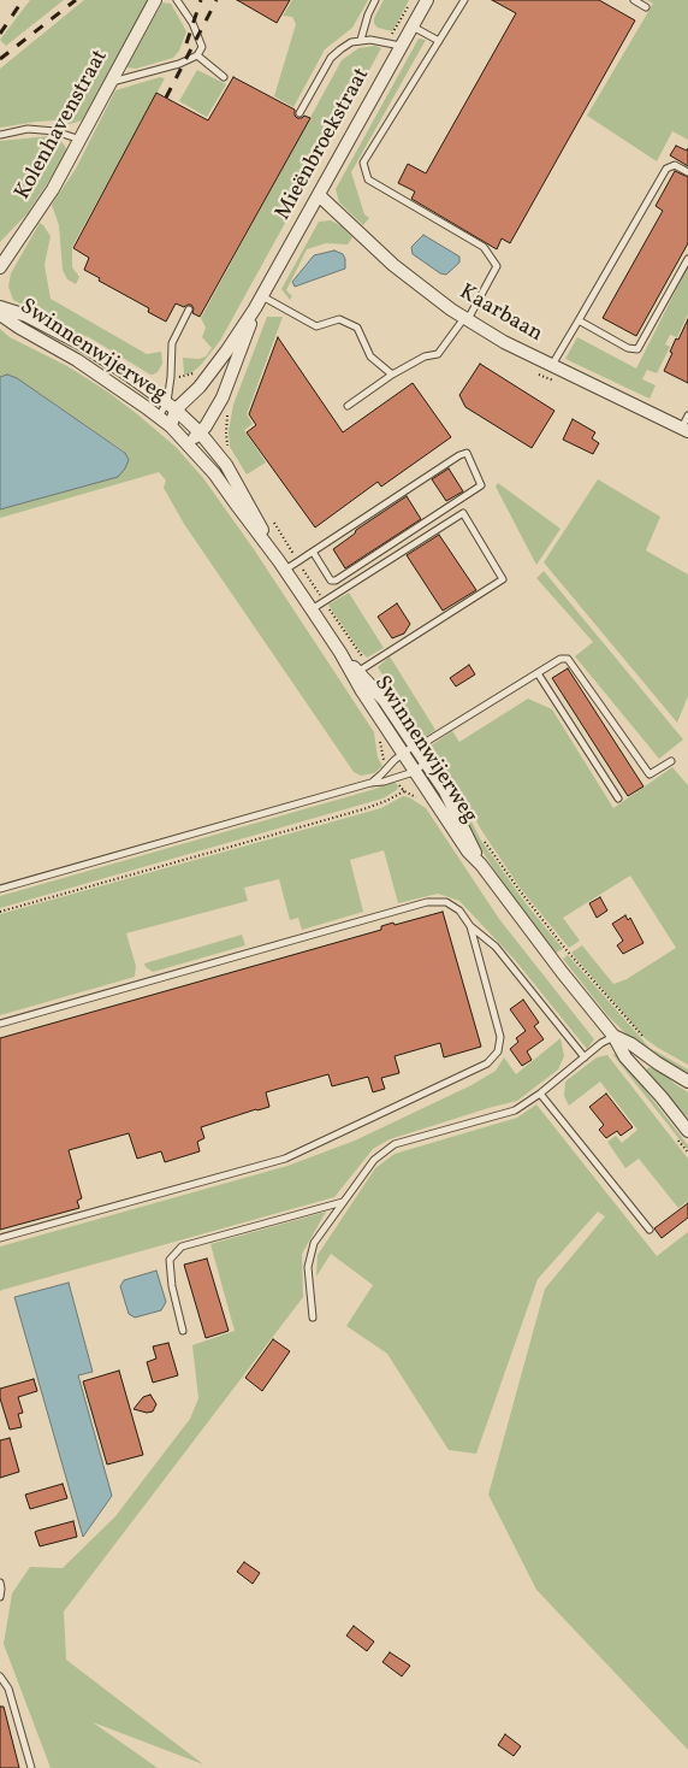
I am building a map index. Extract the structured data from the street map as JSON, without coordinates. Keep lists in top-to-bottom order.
{
  "streets": {
    "street": [
      "Kolenhavenstraat",
      "Mieënbroekstraat",
      "Kaarbaan",
      "Swinnenwijerweg"
    ]
  },
  "crossings": [
    ["Mieënbroekstraat", "Kaarbaan"],
    ["Mieënbroekstraat", "Swinnenwijerweg"]
  ]
}
